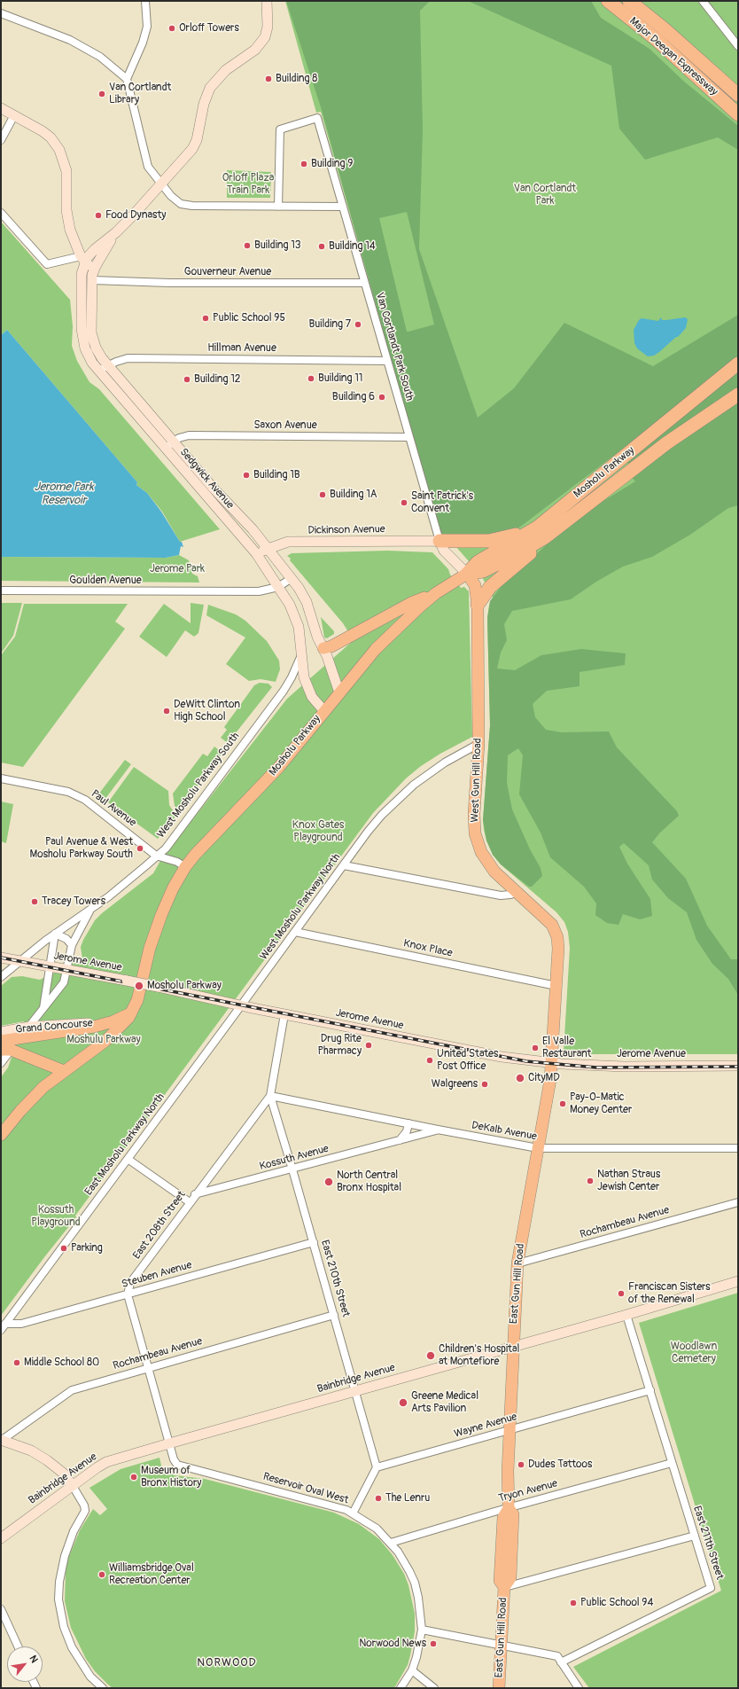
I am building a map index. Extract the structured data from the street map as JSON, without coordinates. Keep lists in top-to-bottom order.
{
  "streets": {
    "highway": ["Major Deegan Expressway", "Mosholu Parkway"],
    "main road": [
      "Van Cortlandt Park South",
      "Sedgwick Avenue",
      "Dickinson Avenue",
      "West Gun Hill Road",
      "Jerome Avenue",
      "Grand Concourse",
      "East Gun Hill Road",
      "Bainbridge Avenue"
    ],
    "street": [
      "Gouverneur Avenue",
      "Hillman Avenue",
      "Saxon Avenue",
      "Goulden Avenue",
      "West Mosholu Parkway South",
      "Paul Avenue",
      "West Mosholu Parkway North",
      "Knox Place",
      "DeKalb Avenue",
      "East Mosholu Parkway North",
      "Kossuth Avenue",
      "Rochambeau Avenue",
      "East 208th Street",
      "Steuben Avenue",
      "East 210th Street",
      "Wayne Avenue",
      "Reservoir Oval West",
      "Tryon Avenue",
      "East 211th Street"
    ]
  },
  "crossings": [
    ["Gouverneur Avenue", "Van Cortlandt Park South"],
    ["Gouverneur Avenue", "Sedgwick Avenue"],
    ["Van Cortlandt Park South", "Hillman Avenue"],
    ["Van Cortlandt Park South", "Saxon Avenue"],
    ["Van Cortlandt Park South", "Mosholu Parkway"],
    ["Van Cortlandt Park South", "Dickinson Avenue"],
    ["Van Cortlandt Park South", "West Gun Hill Road"],
    ["Hillman Avenue", "Sedgwick Avenue"],
    ["Saxon Avenue", "Sedgwick Avenue"],
    ["Mosholu Parkway", "Sedgwick Avenue"],
    ["Mosholu Parkway", "West Gun Hill Road"],
    ["Mosholu Parkway", "Paul Avenue"],
    ["Mosholu Parkway", "Grand Concourse"],
    ["Sedgwick Avenue", "Dickinson Avenue"],
    ["Sedgwick Avenue", "Goulden Avenue"],
    ["Sedgwick Avenue", "West Mosholu Parkway South"],
    ["West Gun Hill Road", "West Mosholu Parkway North"],
    ["West Gun Hill Road", "Knox Place"],
    ["West Gun Hill Road", "Jerome Avenue"],
    ["West Gun Hill Road", "East Gun Hill Road"],
    ["West Mosholu Parkway South", "Paul Avenue"],
    ["West Mosholu Parkway South", "Jerome Avenue"],
    ["West Mosholu Parkway South", "Grand Concourse"],
    ["West Mosholu Parkway North", "Knox Place"],
    ["West Mosholu Parkway North", "Jerome Avenue"],
    ["West Mosholu Parkway North", "East Mosholu Parkway North"],
    ["Jerome Avenue", "East Mosholu Parkway North"],
    ["Jerome Avenue", "East 208th Street"],
    ["Jerome Avenue", "East Gun Hill Road"],
    ["DeKalb Avenue", "Kossuth Avenue"],
    ["DeKalb Avenue", "East 208th Street"],
    ["DeKalb Avenue", "East 210th Street"],
    ["DeKalb Avenue", "East Gun Hill Road"],
    ["East Mosholu Parkway North", "Steuben Avenue"],
    ["Kossuth Avenue", "East 208th Street"],
    ["Kossuth Avenue", "East 210th Street"],
    ["Rochambeau Avenue", "East 210th Street"],
    ["Rochambeau Avenue", "East Gun Hill Road"],
    ["East 208th Street", "Steuben Avenue"],
    ["East 208th Street", "East 210th Street"],
    ["Steuben Avenue", "East 210th Street"],
    ["East 210th Street", "Bainbridge Avenue"],
    ["East 210th Street", "Wayne Avenue"],
    ["East Gun Hill Road", "Bainbridge Avenue"],
    ["East Gun Hill Road", "Wayne Avenue"],
    ["East Gun Hill Road", "Tryon Avenue"],
    ["Bainbridge Avenue", "Reservoir Oval West"],
    ["Bainbridge Avenue", "East 211th Street"],
    ["Wayne Avenue", "East 211th Street"],
    ["Reservoir Oval West", "Tryon Avenue"],
    ["Tryon Avenue", "East 211th Street"]
  ],
  "districts": ["NORWOOD"],
  "water": ["Jerome Park Reservoir"],
  "parks": [
    "Orloff Plaza Train Park",
    "Van Cortlandt Park",
    "Jerome Park",
    "Knox Gates Playground",
    "Moshulu Parkway",
    "Kossuth Playground",
    "Woodlawn Cemetery"
  ],
  "places": [
    "Orloff Towers",
    "Building 8",
    "Van Cortlandt Library",
    "Building 9",
    "Food Dynasty",
    "Building 13",
    "Building 14",
    "Public School 95",
    "Building 7",
    "Building 11",
    "Building 12",
    "Building 6",
    "Building 1B",
    "Building 1A",
    "Saint Patrick's Convent",
    "DeWitt Clinton High School",
    "Paul Avenue & West Mosholu Parkway South",
    "Tracey Towers",
    "Mosholu Parkway",
    "Drug Rite Pharmacy",
    "El Valle Restaurant",
    "United States Post Office",
    "CityMD",
    "Walgreens",
    "Pay-O-Matic Money Center",
    "Nathan Straus Jewish Center",
    "North Central Bronx Hospital",
    "Parking",
    "Franciscan Sisters of the Renewal",
    "Children's Hospital at Montefiore",
    "Middle School 80",
    "Greene Medical Arts Pavilion",
    "Dudes Tattoos",
    "Museum of Bronx History",
    "The Lenru",
    "Williamsbridge Oval Recreation Center",
    "Public School 94",
    "Norwood News"
  ],
  "north": "top right"
}
